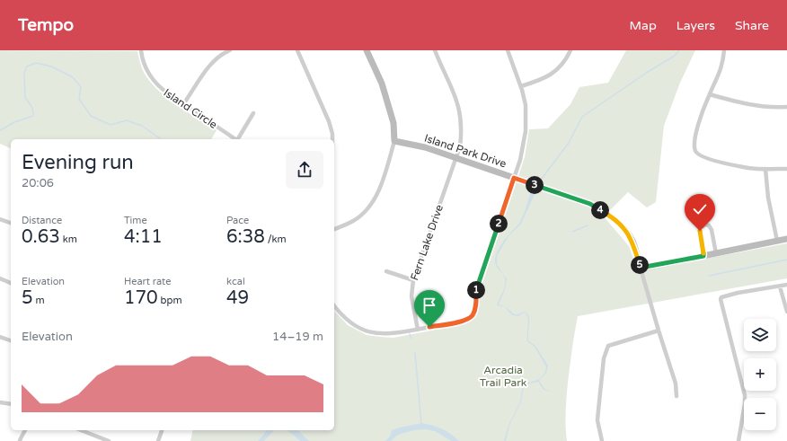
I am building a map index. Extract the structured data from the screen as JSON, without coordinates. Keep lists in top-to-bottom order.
{
  "streets": {
    "street": ["Island Circle", "Island Park Drive", "Fern Lake Drive"]
  },
  "crossings": [
    ["Island Park Drive", "Fern Lake Drive"]
  ],
  "parks": ["Arcadia Trail Park"],
  "page": {
    "header": "Tempo",
    "nav": ["Map", "Layers", "Share"],
    "heading": ["Evening run", "20:06"],
    "pins": [
      "3",
      "4",
      "2",
      "5",
      "1"
    ],
    "stats": [
      ["Distance", "0.63 km"],
      ["Time", "4:11"],
      ["Pace", "6:38 /km"],
      ["Elevation", "5 m"],
      ["Heart rate", "170 bpm"],
      ["kcal", "49"]
    ],
    "map_buttons": ["+", "−"],
    "chart": ["Elevation", "14–19 m"]
  }
}
